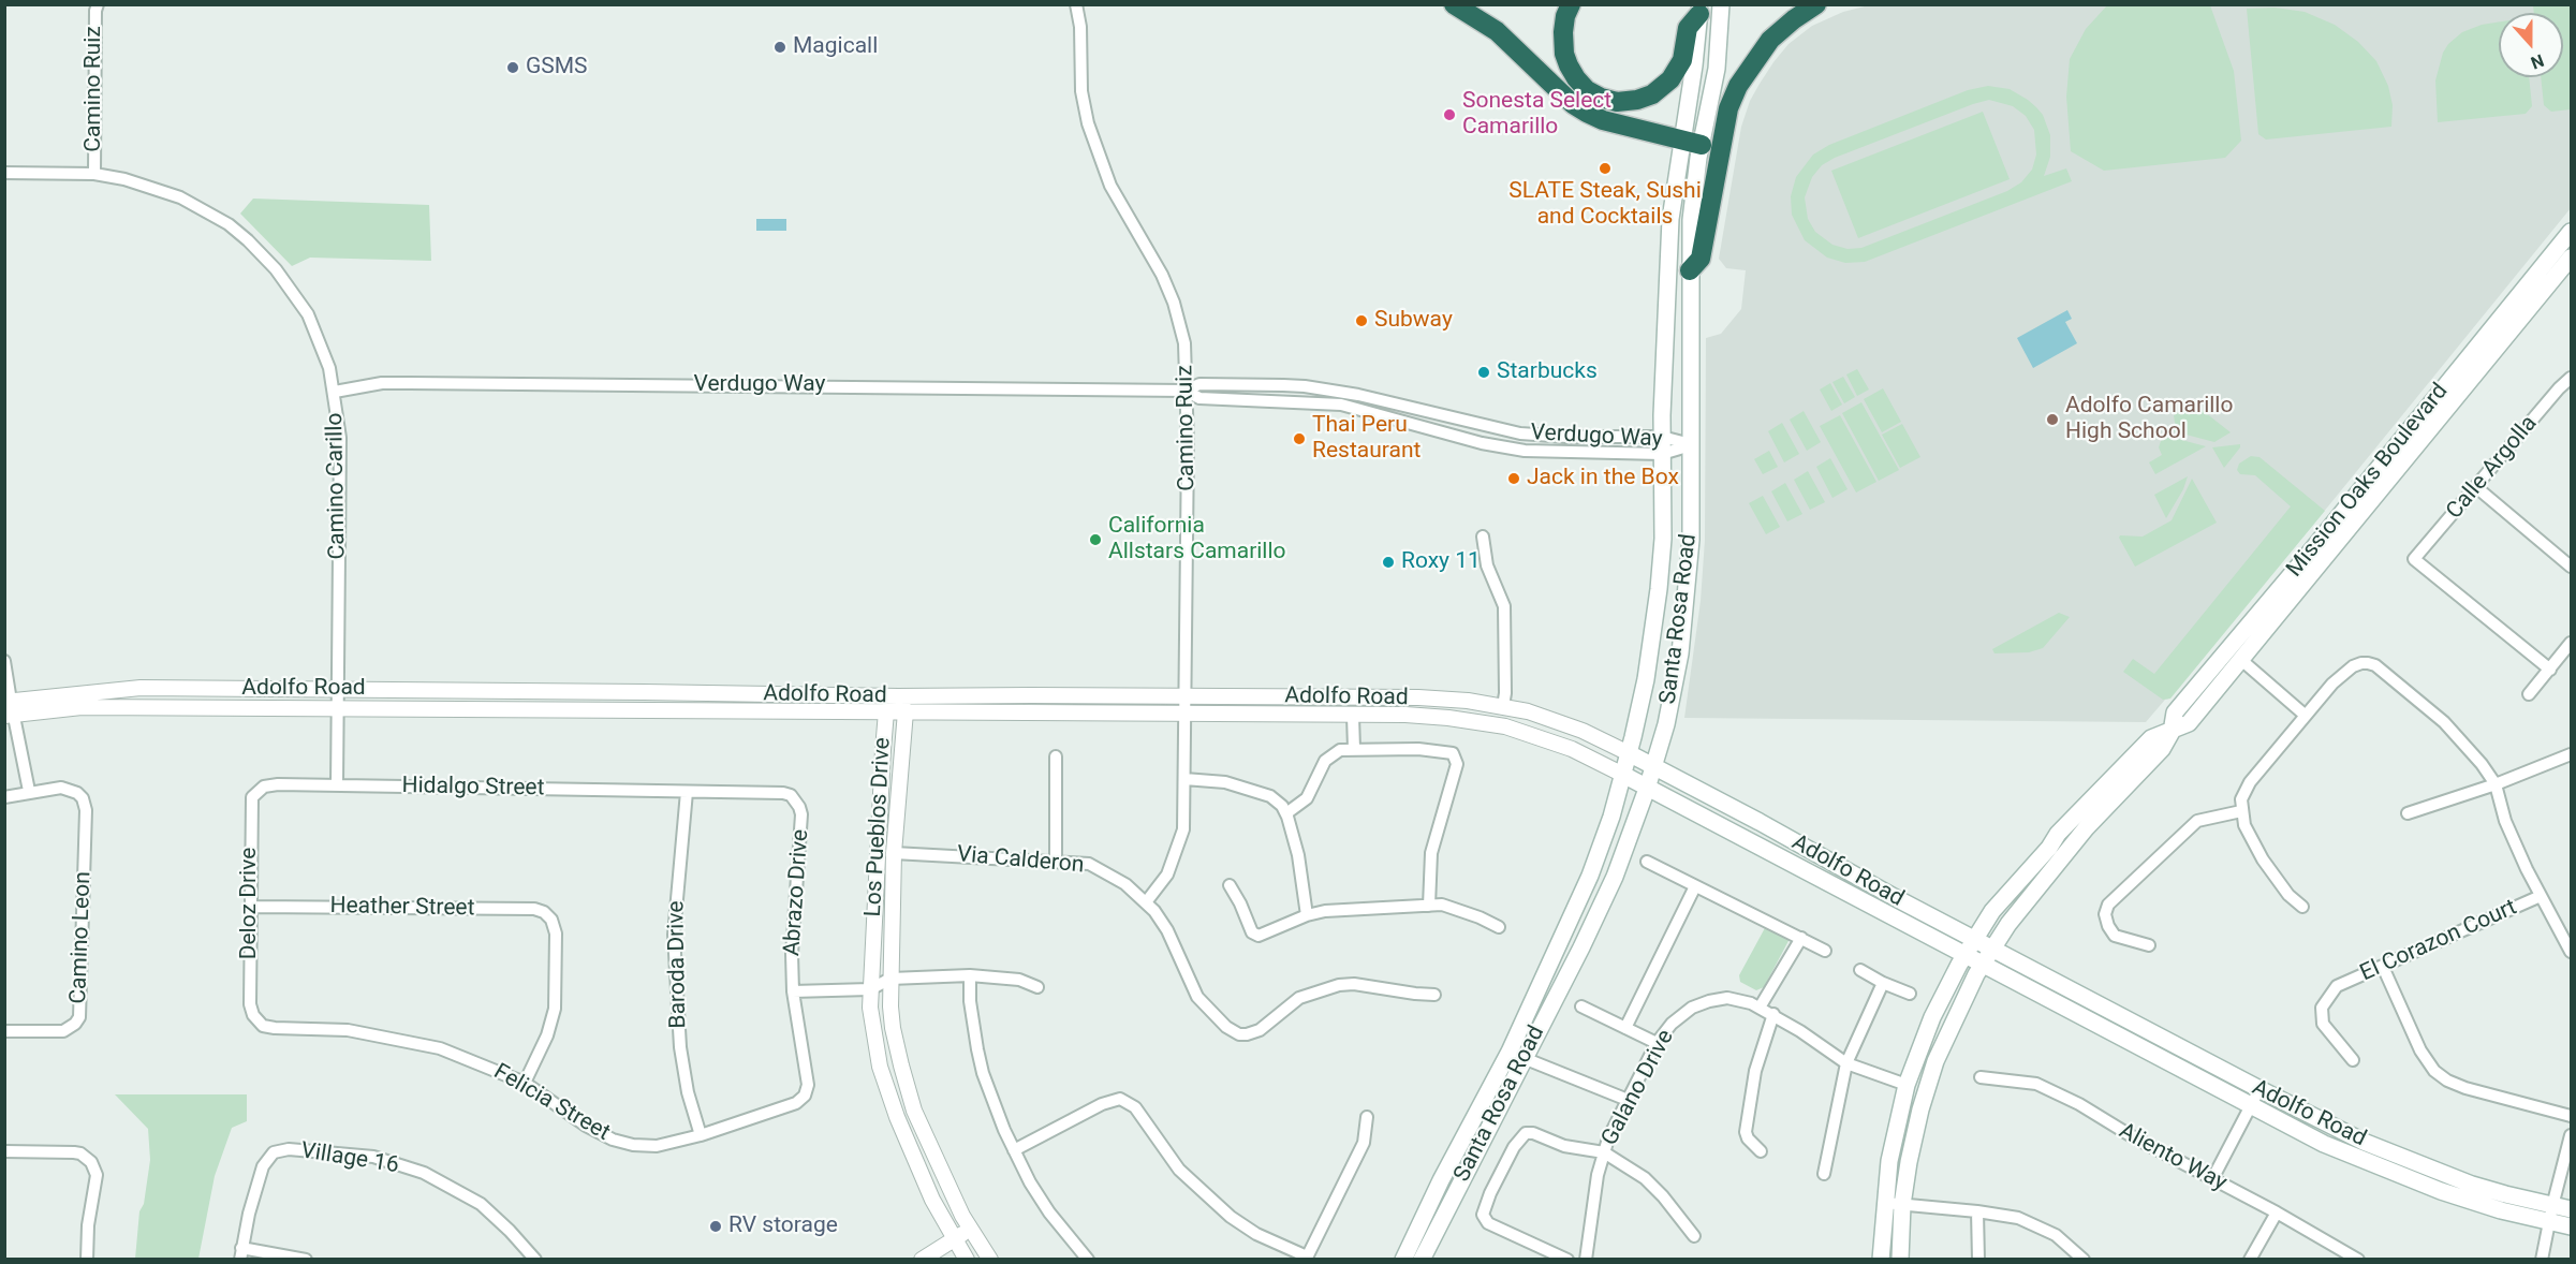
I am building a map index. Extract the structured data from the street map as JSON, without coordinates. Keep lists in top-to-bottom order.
{
  "streets": {
    "main road": ["Mission Oaks Boulevard", "Santa Rosa Road", "Adolfo Road"],
    "street": [
      "Camino Ruiz",
      "Verdugo Way",
      "Calle Argolla",
      "Camino Carillo",
      "Hidalgo Street",
      "Los Pueblos Drive",
      "Via Calderon",
      "Abrazo Drive",
      "Deloz Drive",
      "Heather Street",
      "Camino Leon",
      "El Corazon Court",
      "Baroda Drive",
      "Galano Drive",
      "Felicia Street",
      "Aliento Way",
      "Village 16"
    ]
  },
  "crossings": [
    ["Camino Ruiz", "Verdugo Way"],
    ["Camino Ruiz", "Camino Carillo"],
    ["Camino Ruiz", "Adolfo Road"],
    ["Camino Ruiz", "Via Calderon"],
    ["Verdugo Way", "Camino Carillo"],
    ["Verdugo Way", "Santa Rosa Road"],
    ["Mission Oaks Boulevard", "Adolfo Road"],
    ["Mission Oaks Boulevard", "Galano Drive"],
    ["Camino Carillo", "Adolfo Road"],
    ["Camino Carillo", "Hidalgo Street"],
    ["Santa Rosa Road", "Adolfo Road"],
    ["Adolfo Road", "Los Pueblos Drive"],
    ["Hidalgo Street", "Abrazo Drive"],
    ["Hidalgo Street", "Deloz Drive"],
    ["Hidalgo Street", "Baroda Drive"],
    ["Los Pueblos Drive", "Via Calderon"],
    ["Abrazo Drive", "Baroda Drive"],
    ["Abrazo Drive", "Felicia Street"],
    ["Deloz Drive", "Heather Street"],
    ["Deloz Drive", "Felicia Street"],
    ["Heather Street", "Felicia Street"],
    ["Baroda Drive", "Felicia Street"]
  ],
  "places": [
    "Magicall",
    "GSMS",
    "Sonesta Select Camarillo",
    "SLATE Steak, Sushi and Cocktails",
    "Subway",
    "Starbucks",
    "Adolfo Camarillo High School",
    "Thai Peru Restaurant",
    "Jack in the Box",
    "California Allstars Camarillo",
    "Roxy 11",
    "RV storage"
  ],
  "north": "bottom"
}
